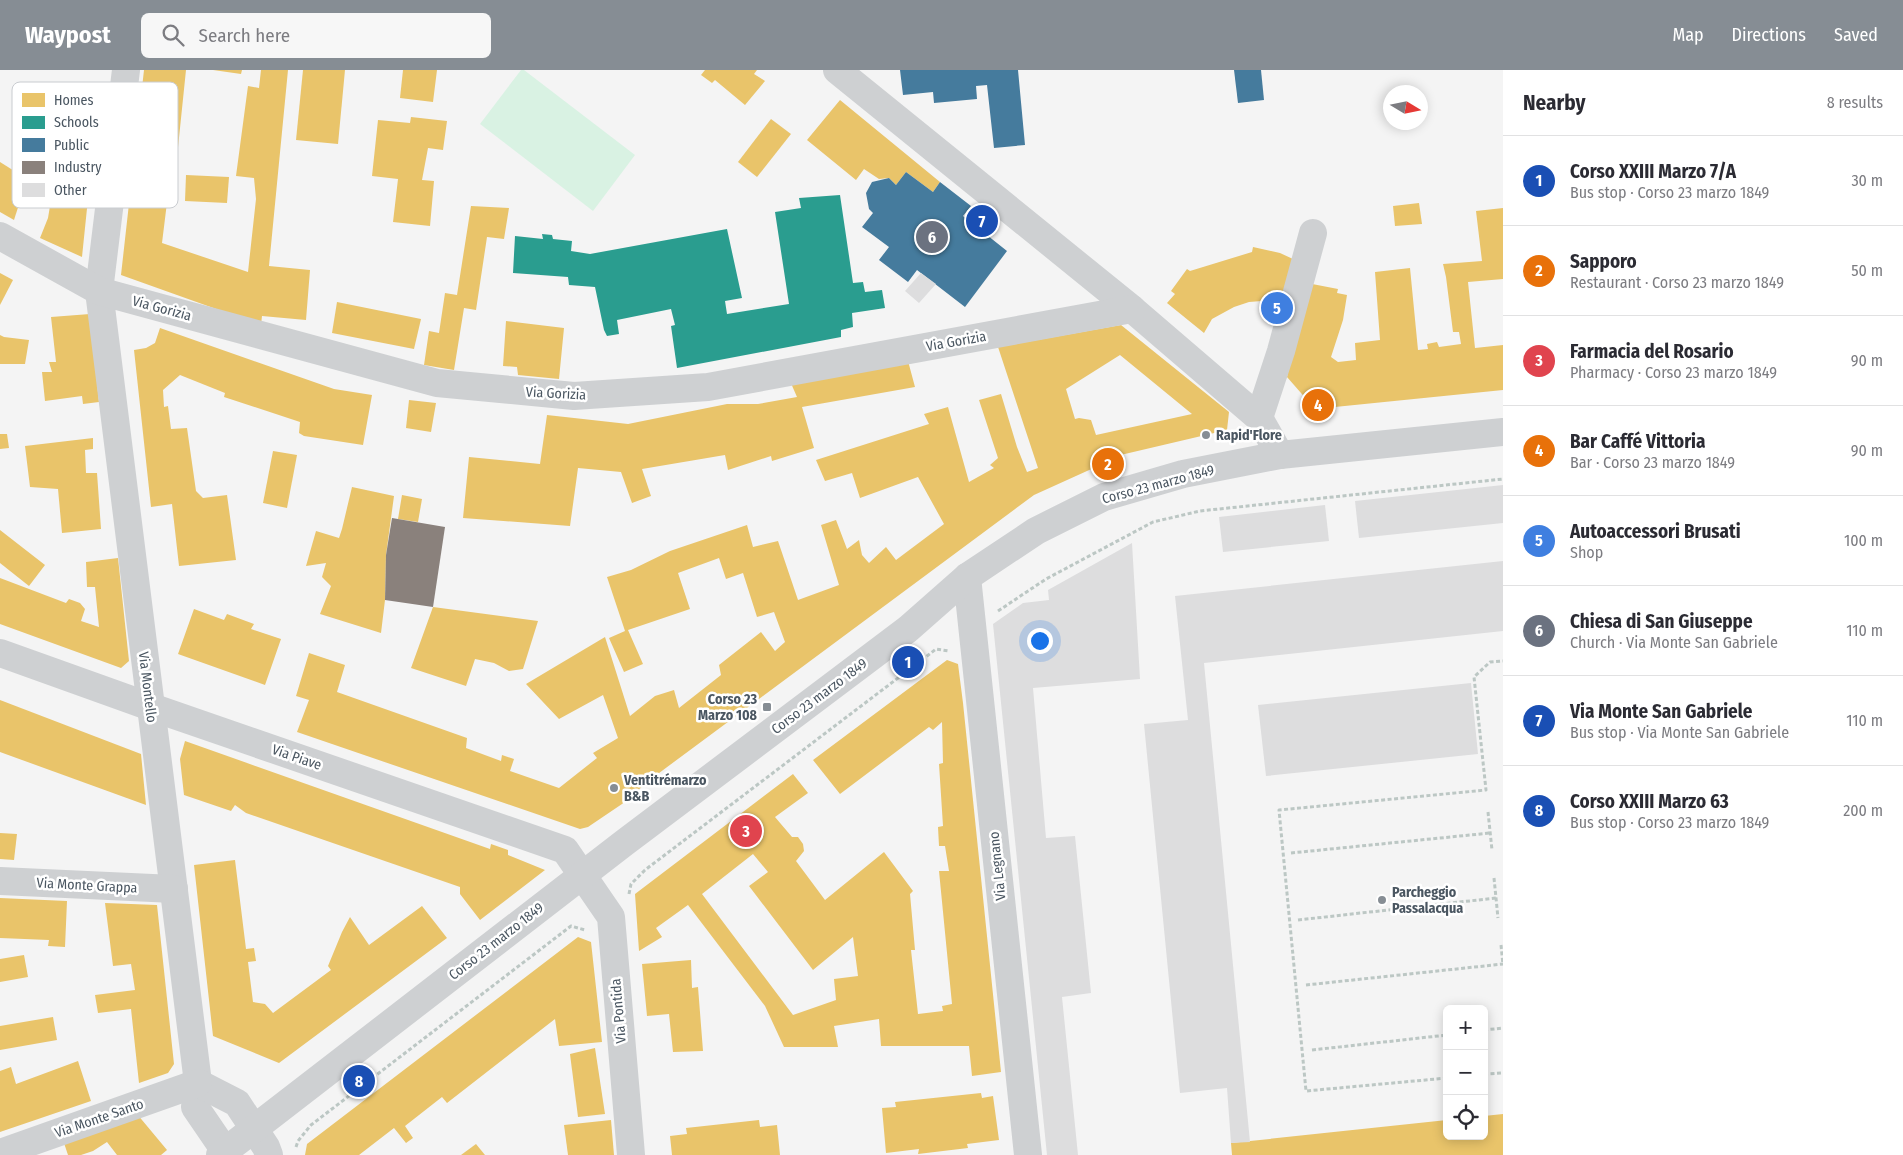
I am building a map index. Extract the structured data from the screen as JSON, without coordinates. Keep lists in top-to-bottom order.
{
  "streets": {
    "street": [
      "Via Gorizia",
      "Corso 23 marzo 1849",
      "Via Montello",
      "Via Piave",
      "Via Legnano",
      "Via Monte Grappa",
      "Via Pontida",
      "Via Monte Santo"
    ]
  },
  "crossings": [
    ["Via Gorizia", "Via Montello"],
    ["Corso 23 marzo 1849", "Via Montello"],
    ["Corso 23 marzo 1849", "Via Piave"],
    ["Corso 23 marzo 1849", "Via Legnano"],
    ["Corso 23 marzo 1849", "Via Pontida"],
    ["Via Montello", "Via Piave"],
    ["Via Montello", "Via Monte Grappa"],
    ["Via Montello", "Via Monte Santo"],
    ["Via Piave", "Via Pontida"]
  ],
  "places": {
    "other": ["Rapid'Flore", "Ventitrémarzo B&B", "Parcheggio Passalacqua"],
    "transit": ["Corso 23 Marzo 108"]
  },
  "legend": [
    "Homes",
    "Schools",
    "Public",
    "Industry",
    "Other"
  ],
  "north": "right",
  "page": {
    "header": "Waypost",
    "search": "Search here",
    "nav": ["Map", "Directions", "Saved"],
    "heading": ["Nearby", "8 results"],
    "list": [
      {
        "mark": "1",
        "name": "Corso XXIII Marzo 7/A",
        "note": "Bus stop · Corso 23 marzo 1849",
        "value": "30 m"
      },
      {
        "mark": "2",
        "name": "Sapporo",
        "note": "Restaurant · Corso 23 marzo 1849",
        "value": "50 m"
      },
      {
        "mark": "3",
        "name": "Farmacia del Rosario",
        "note": "Pharmacy · Corso 23 marzo 1849",
        "value": "90 m"
      },
      {
        "mark": "4",
        "name": "Bar Caffé Vittoria",
        "note": "Bar · Corso 23 marzo 1849",
        "value": "90 m"
      },
      {
        "mark": "5",
        "name": "Autoaccessori Brusati",
        "note": "Shop",
        "value": "100 m"
      },
      {
        "mark": "6",
        "name": "Chiesa di San Giuseppe",
        "note": "Church · Via Monte San Gabriele",
        "value": "110 m"
      },
      {
        "mark": "7",
        "name": "Via Monte San Gabriele",
        "note": "Bus stop · Via Monte San Gabriele",
        "value": "110 m"
      },
      {
        "mark": "8",
        "name": "Corso XXIII Marzo 63",
        "note": "Bus stop · Corso 23 marzo 1849",
        "value": "200 m"
      }
    ],
    "pins": [
      "7",
      "6",
      "5",
      "4",
      "2",
      "1",
      "3",
      "8"
    ],
    "map_buttons": ["+", "−"]
  }
}
